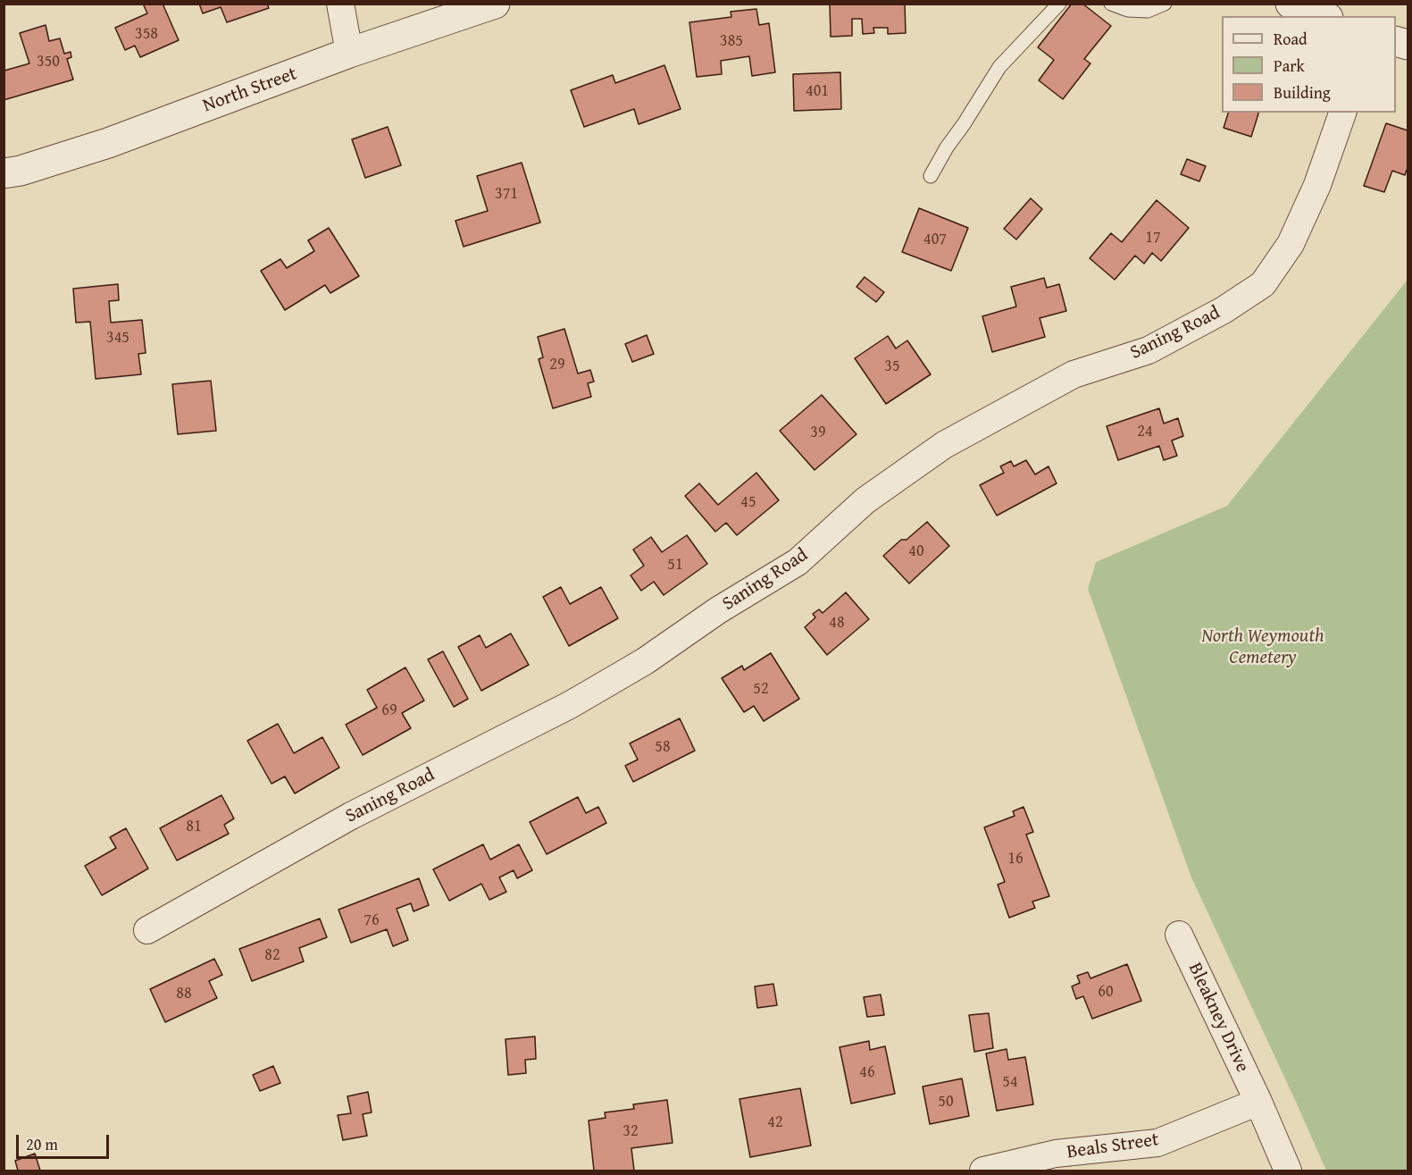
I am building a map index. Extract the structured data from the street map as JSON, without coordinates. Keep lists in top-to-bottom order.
{
  "streets": {
    "street": [
      "North Street",
      "Saning Road",
      "Bleakney Drive",
      "Beals Street"
    ]
  },
  "crossings": [
    ["Bleakney Drive", "Beals Street"]
  ],
  "parks": ["North Weymouth Cemetery"],
  "house_numbers": [
    "358",
    "385",
    "350",
    "401",
    "371",
    "17",
    "407",
    "345",
    "29",
    "35",
    "24",
    "39",
    "45",
    "40",
    "51",
    "48",
    "52",
    "69",
    "58",
    "81",
    "16",
    "76",
    "82",
    "60",
    "88",
    "46",
    "54",
    "50",
    "42",
    "32"
  ],
  "legend": ["Road", "Park", "Building"],
  "scale_bar": "20 m"
}
